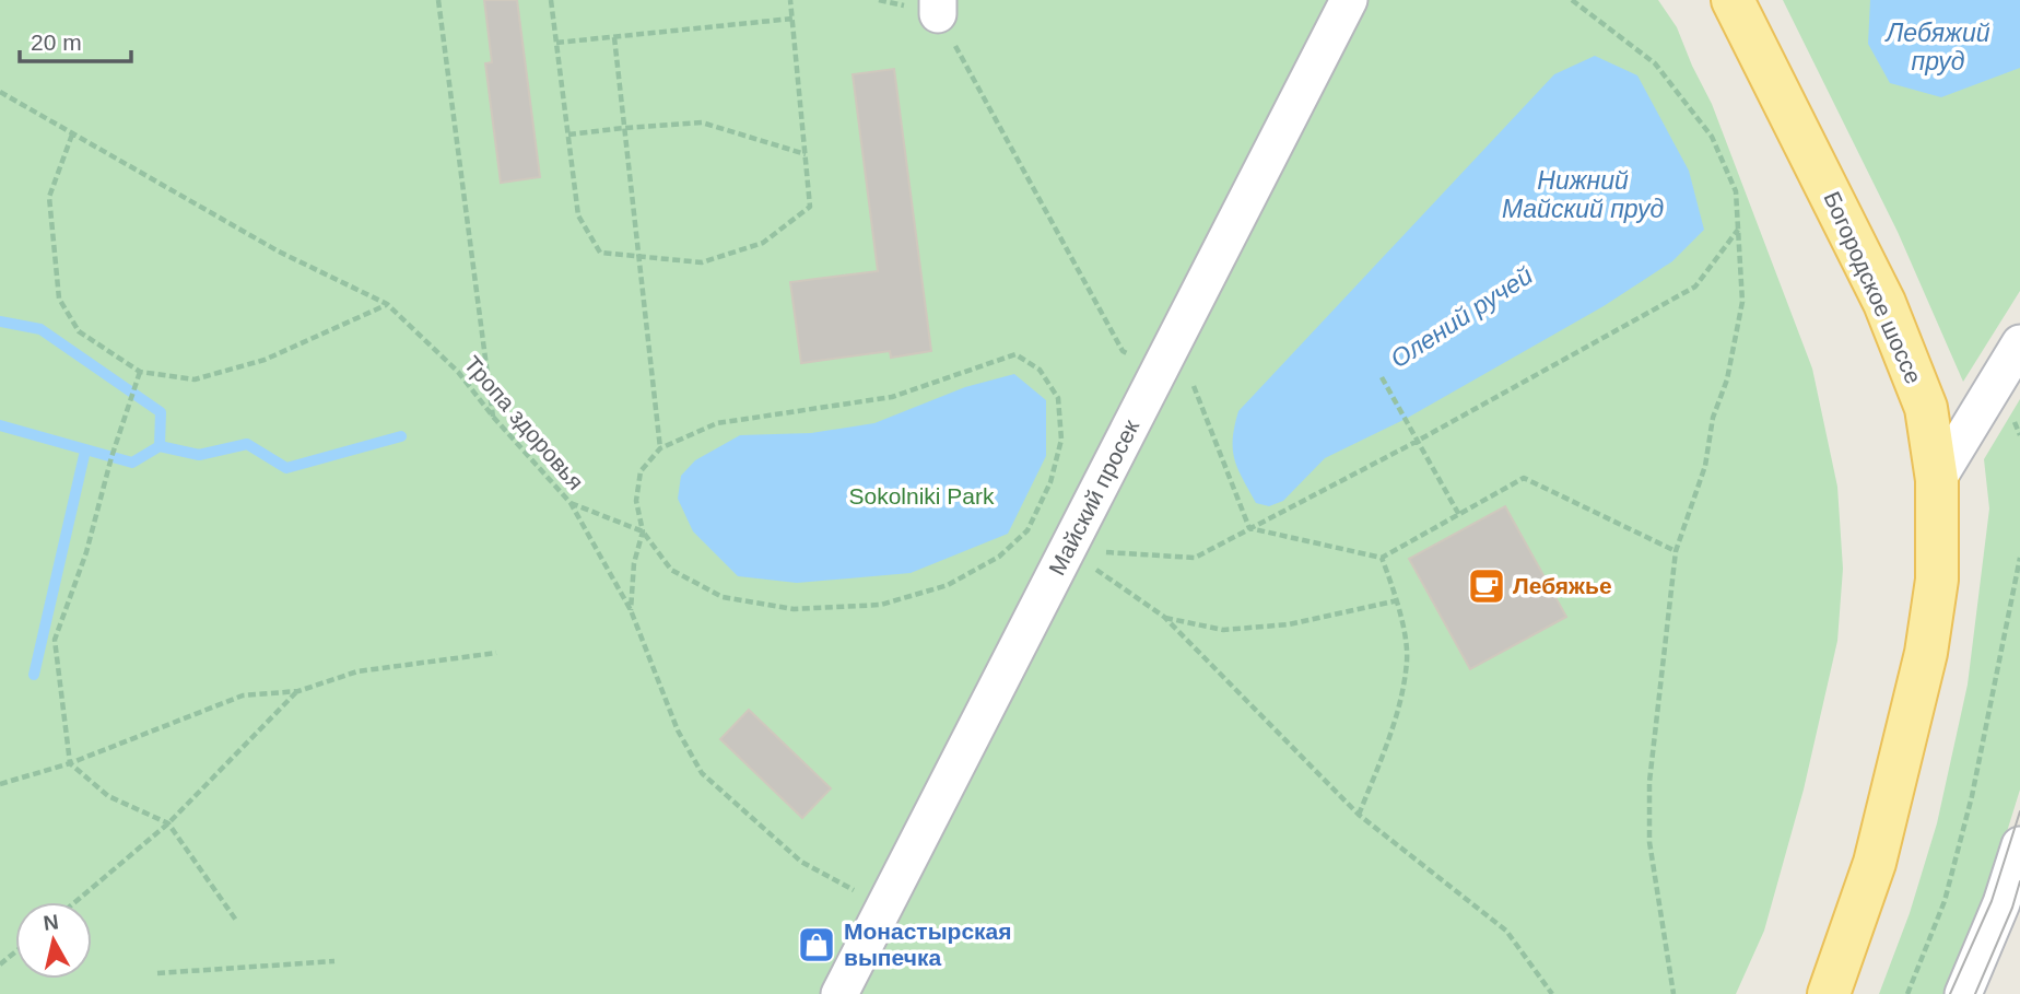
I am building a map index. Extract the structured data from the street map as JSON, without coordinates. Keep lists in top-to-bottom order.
{
  "streets": {
    "main road": ["Богородское шоссе"],
    "street": ["Майский просек"],
    "path": ["Тропа здоровья"]
  },
  "crossings": [
    ["Тропа здоровья", "Майский просек"]
  ],
  "water": ["Лебяжий пруд", "Нижний Майский пруд", "Олений ручей"],
  "parks": ["Sokolniki Park"],
  "places": {
    "cafe": ["Лебяжье"],
    "shop": ["Монастырская выпечка"]
  },
  "scale_bar": "20 m",
  "north": "top"
}
